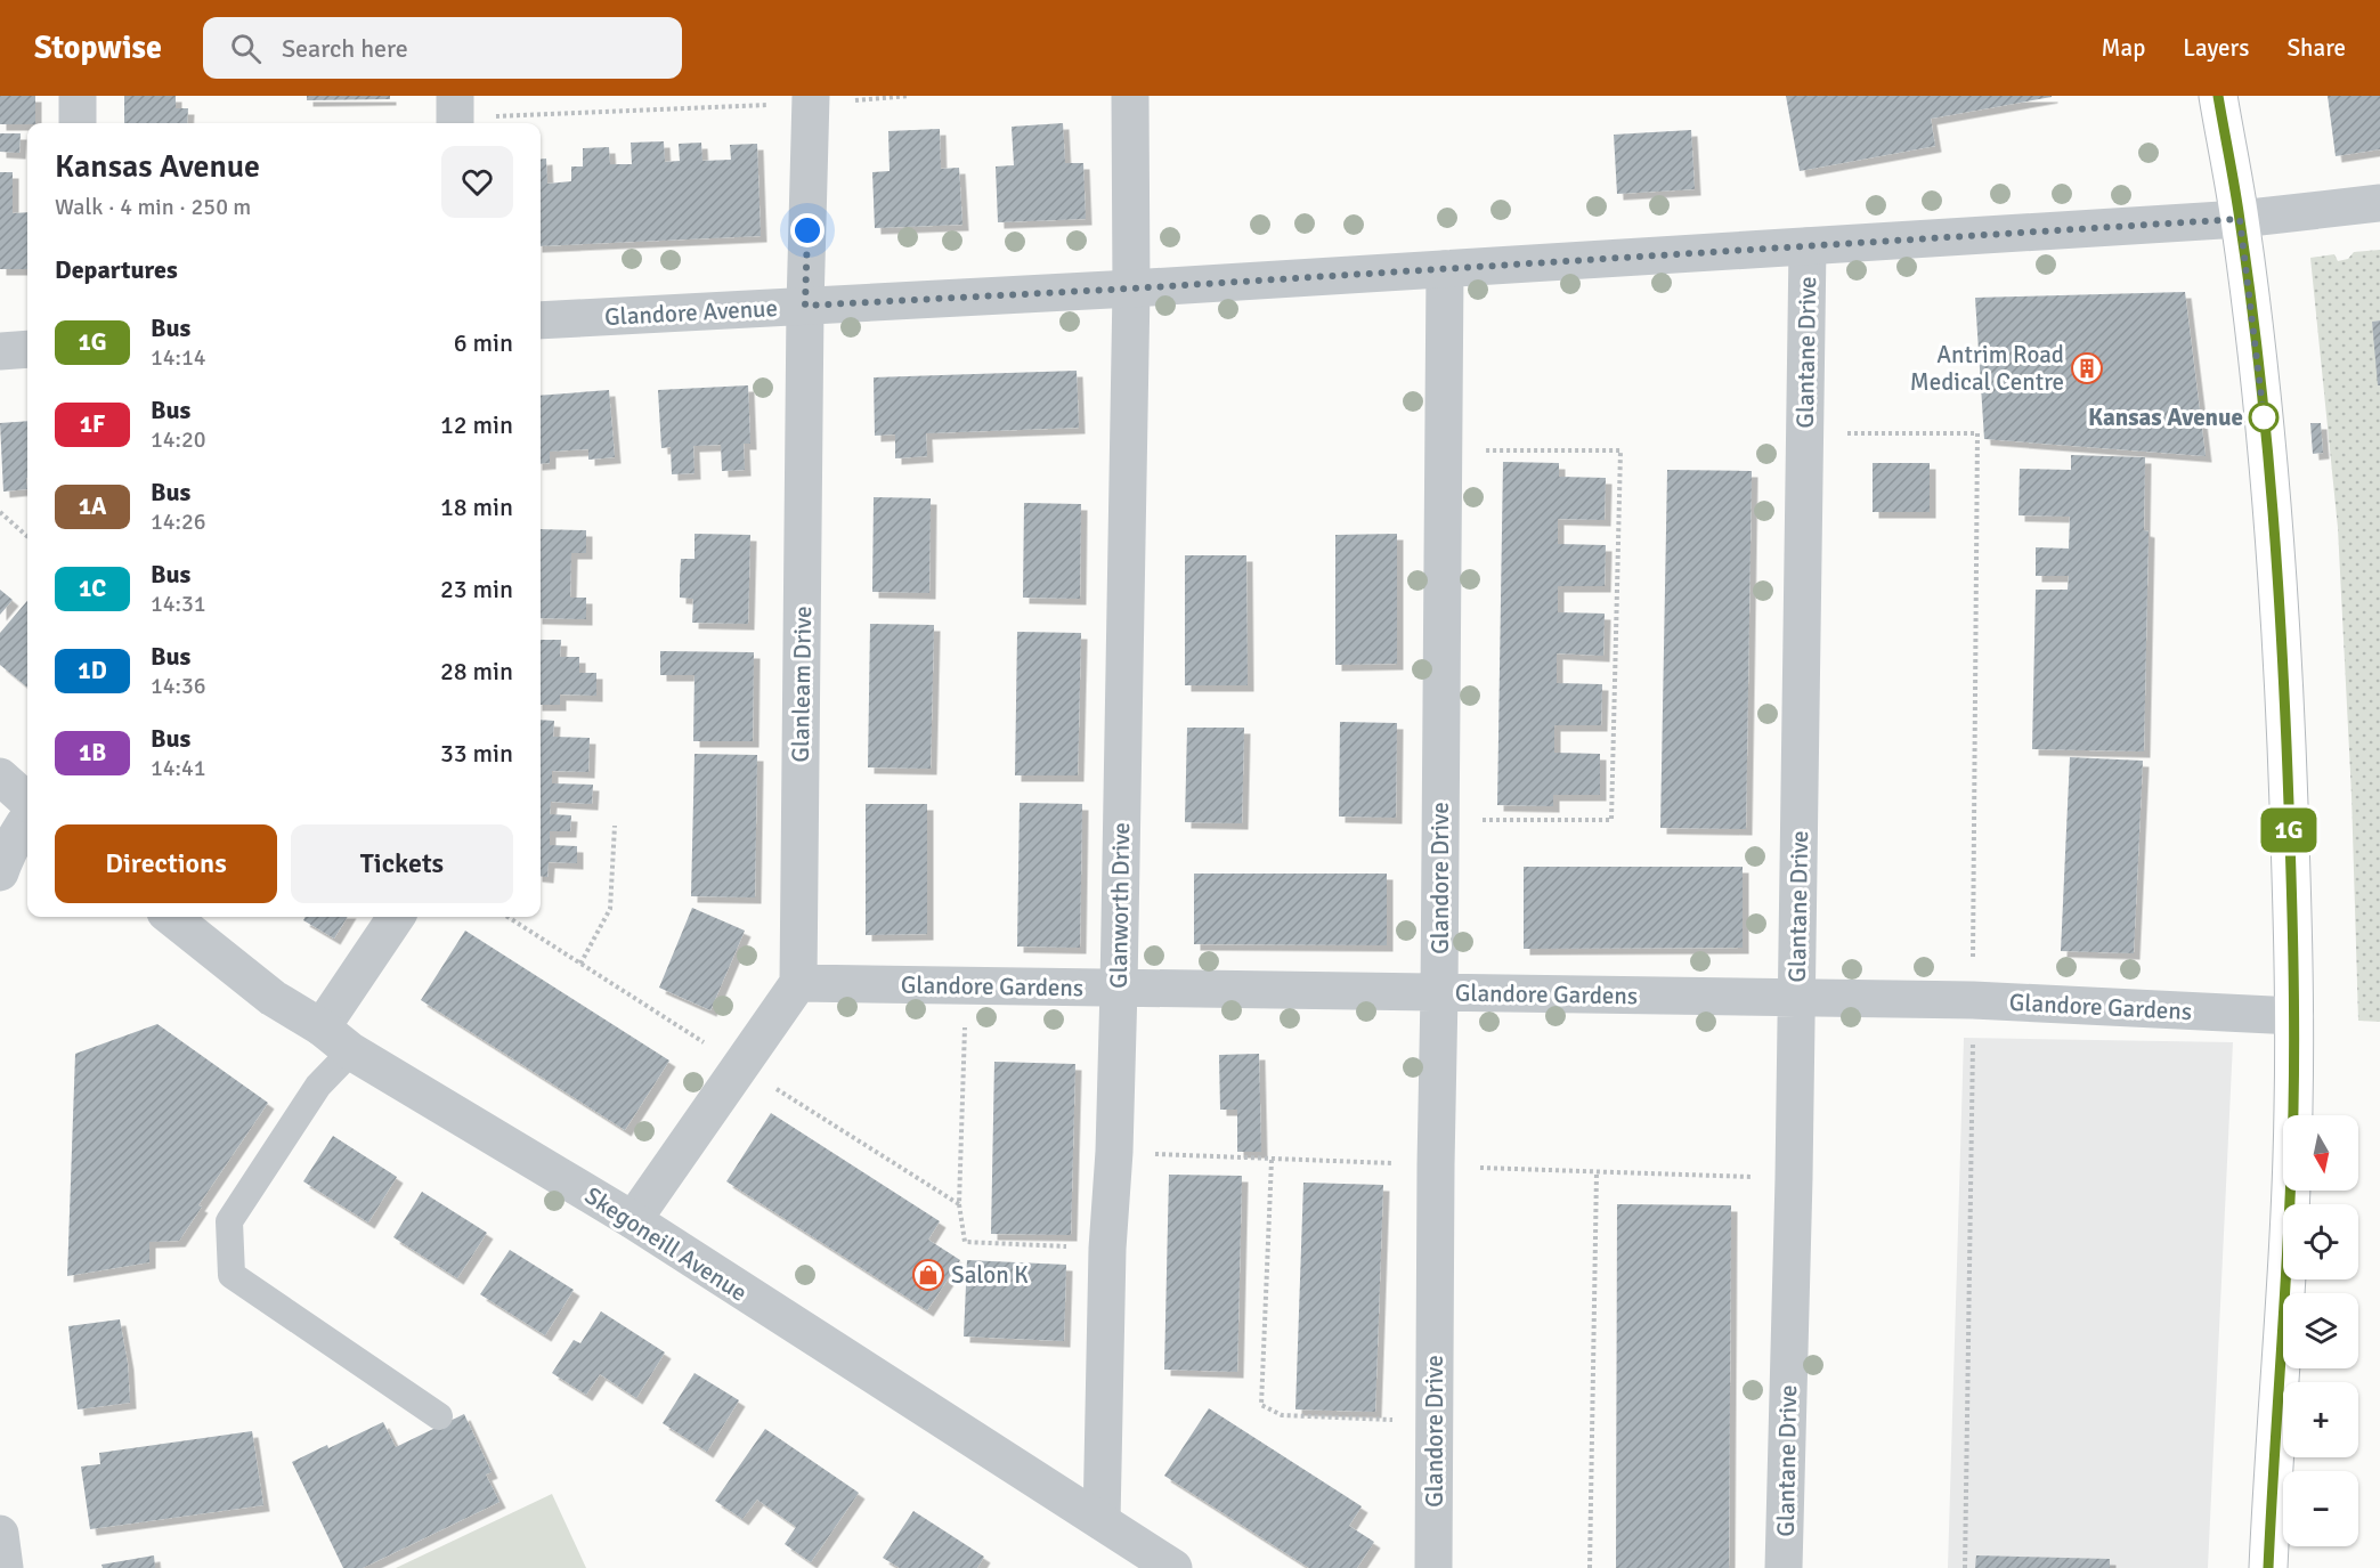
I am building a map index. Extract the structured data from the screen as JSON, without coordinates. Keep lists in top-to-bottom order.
{
  "streets": {
    "street": [
      "Glandore Avenue",
      "Glantane Drive",
      "Glanleam Drive",
      "Glandore Drive",
      "Glanworth Drive",
      "Glandore Gardens",
      "Skegoneill Avenue"
    ]
  },
  "crossings": [
    ["Glandore Avenue", "Glantane Drive"],
    ["Glandore Avenue", "Glanleam Drive"],
    ["Glandore Avenue", "Glandore Drive"],
    ["Glandore Avenue", "Glanworth Drive"],
    ["Glantane Drive", "Glandore Gardens"],
    ["Glanleam Drive", "Glandore Gardens"],
    ["Glandore Drive", "Glandore Gardens"],
    ["Glanworth Drive", "Glandore Gardens"],
    ["Glanworth Drive", "Skegoneill Avenue"]
  ],
  "places": {
    "building": ["Antrim Road Medical Centre"],
    "other": ["Kansas Avenue"],
    "shop": ["Salon K"]
  },
  "lines": ["bus line 1G"],
  "north": "bottom",
  "page": {
    "header": "Stopwise",
    "search": "Search here",
    "nav": ["Map", "Layers", "Share"],
    "on_map": "1G",
    "heading": [
      ["Kansas Avenue", "Walk · 4 min · 250 m"],
      "Departures"
    ],
    "list": [
      {
        "mark": "1G",
        "name": "Bus",
        "note": "14:14",
        "value": "6 min"
      },
      {
        "mark": "1F",
        "name": "Bus",
        "note": "14:20",
        "value": "12 min"
      },
      {
        "mark": "1A",
        "name": "Bus",
        "note": "14:26",
        "value": "18 min"
      },
      {
        "mark": "1C",
        "name": "Bus",
        "note": "14:31",
        "value": "23 min"
      },
      {
        "mark": "1D",
        "name": "Bus",
        "note": "14:36",
        "value": "28 min"
      },
      {
        "mark": "1B",
        "name": "Bus",
        "note": "14:41",
        "value": "33 min"
      }
    ],
    "buttons": ["Directions", "Tickets"],
    "map_buttons": ["+", "−"]
  }
}
